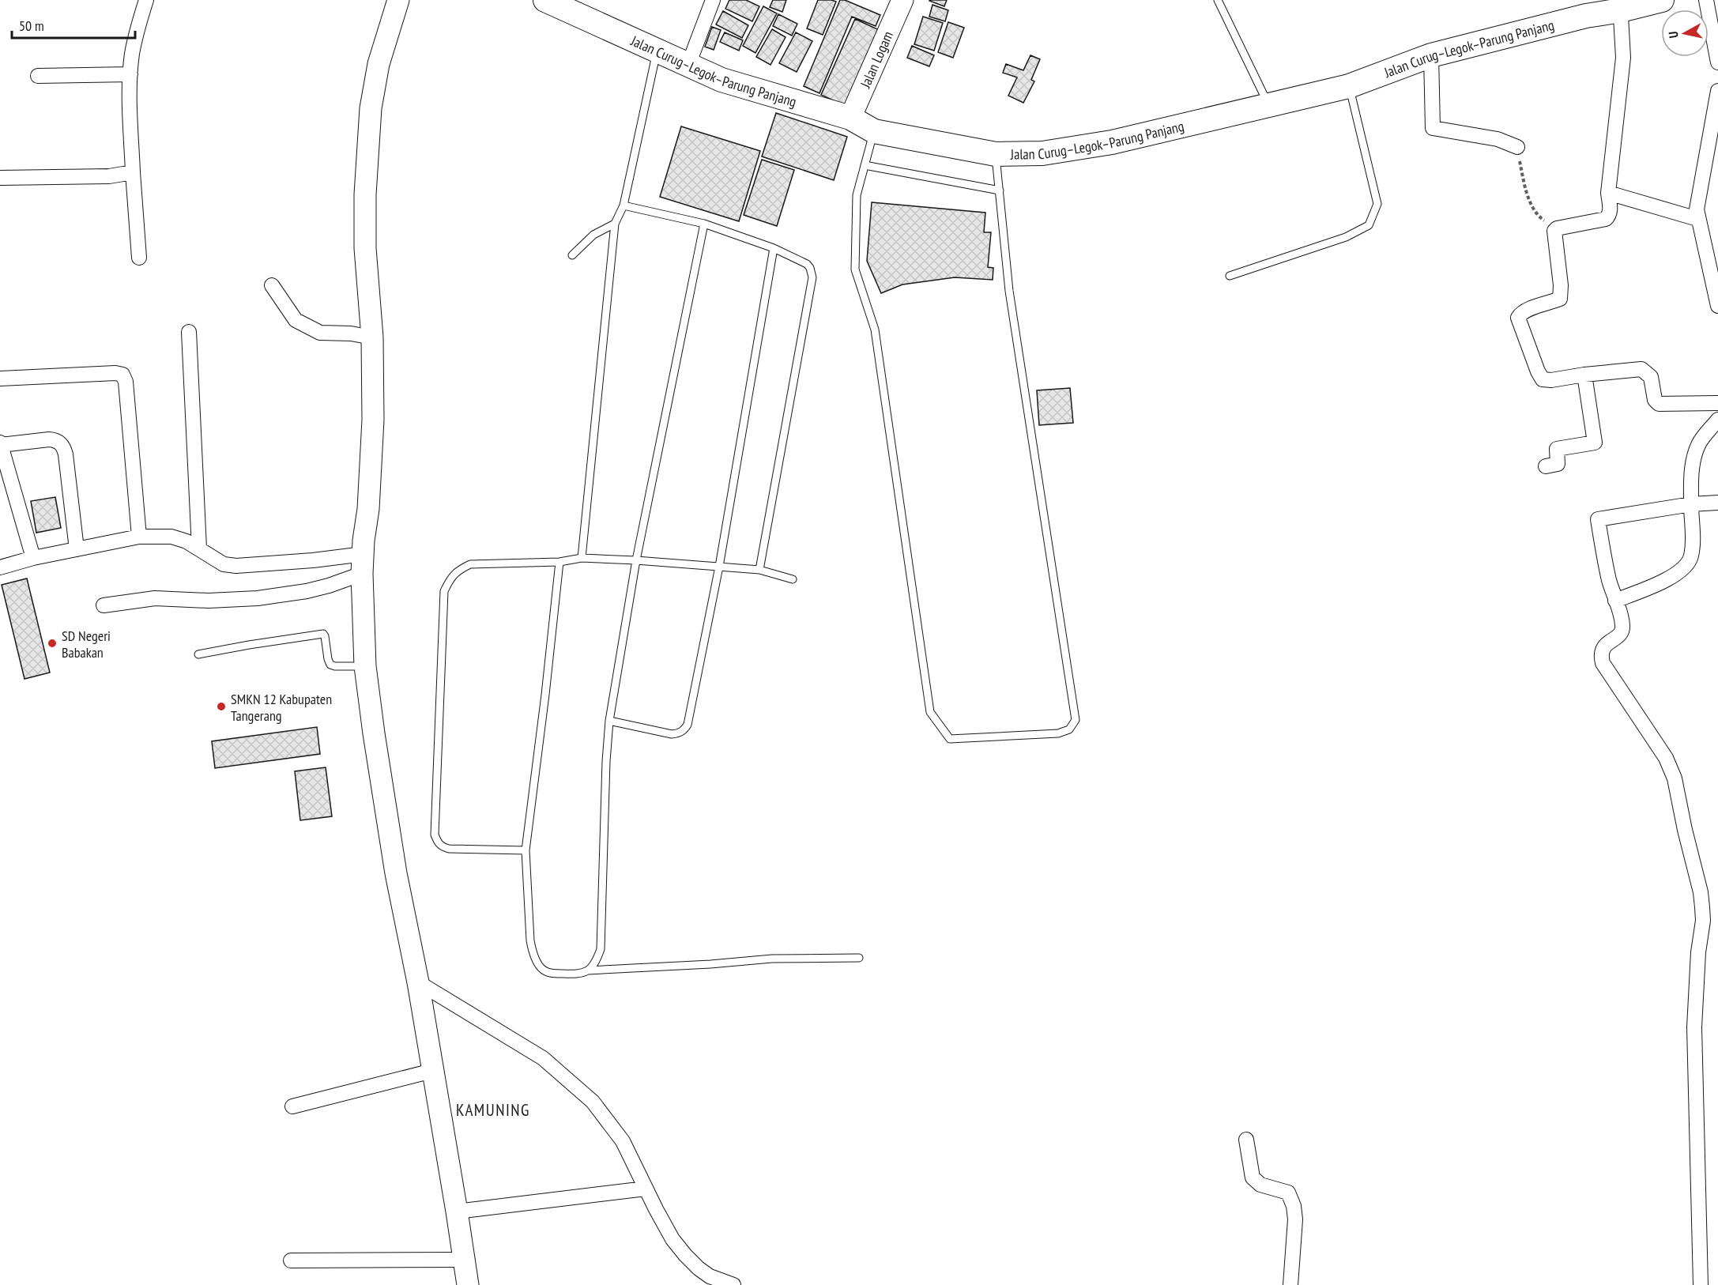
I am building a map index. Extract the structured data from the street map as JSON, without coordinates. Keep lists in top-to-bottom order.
{
  "streets": {
    "main road": ["Jalan Curug–Legok–Parung Panjang"],
    "street": ["Jalan Logam"]
  },
  "crossings": [
    ["Jalan Curug–Legok–Parung Panjang", "Jalan Logam"]
  ],
  "districts": ["KAMUNING"],
  "places": ["SD Negeri Babakan", "SMKN 12 Kabupaten Tangerang"],
  "scale_bar": "50 m",
  "north": "left"
}
